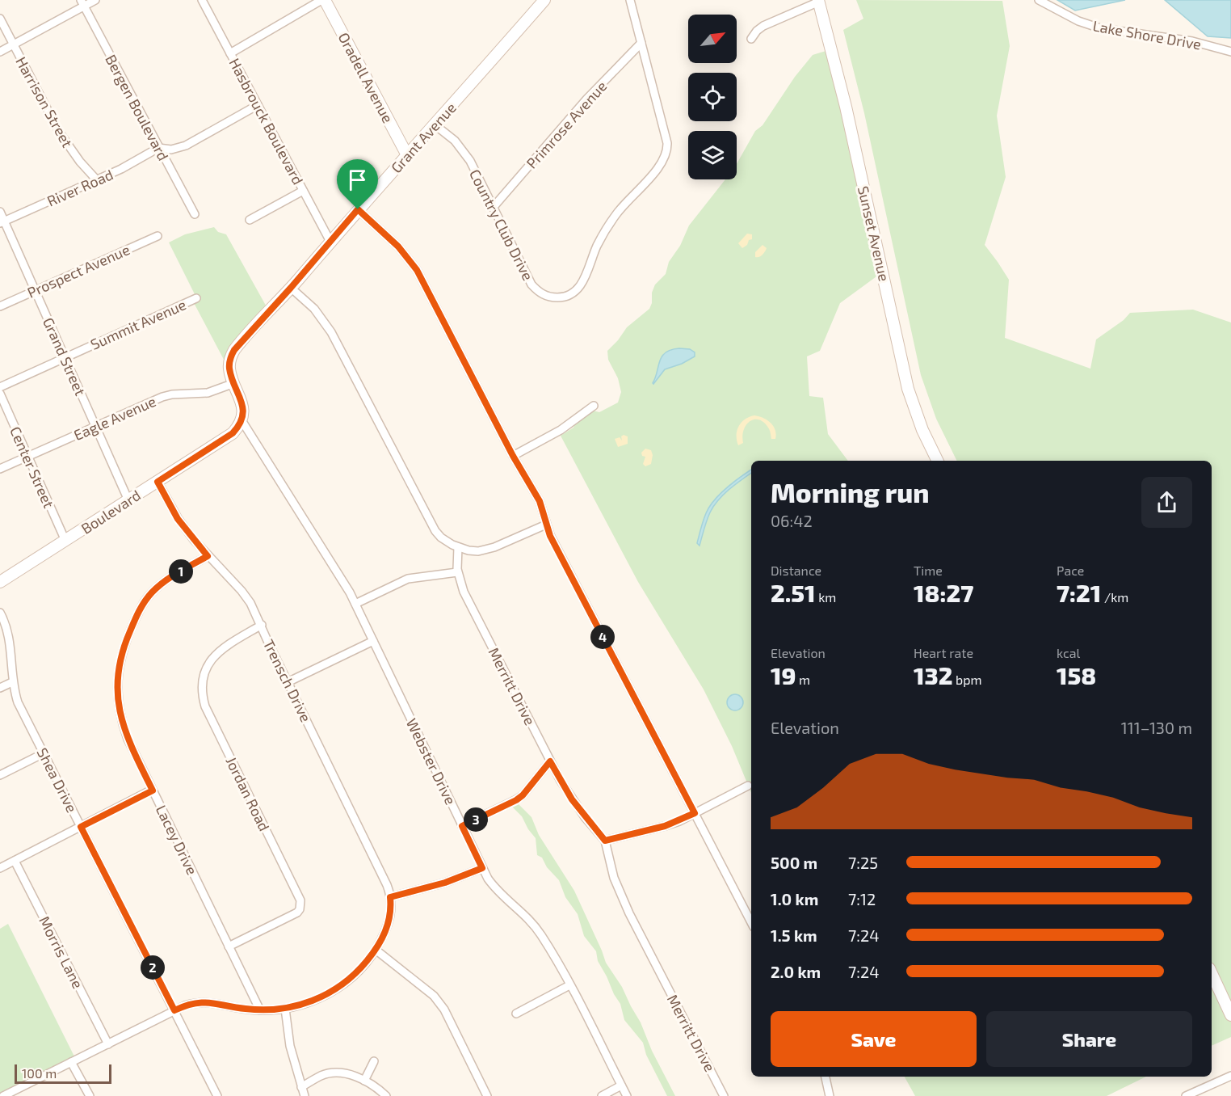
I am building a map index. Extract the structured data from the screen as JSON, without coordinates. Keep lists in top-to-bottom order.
{
  "streets": {
    "street": [
      "Lake Shore Drive",
      "Oradell Avenue",
      "Harrison Street",
      "Bergen Boulevard",
      "Hasbrouck Boulevard",
      "Primrose Avenue",
      "Grant Avenue",
      "River Road",
      "Country Club Drive",
      "Sunset Avenue",
      "Prospect Avenue",
      "Summit Avenue",
      "Grand Street",
      "Eagle Avenue",
      "Center Street",
      "Boulevard",
      "Trensch Drive",
      "Merritt Drive",
      "Webster Drive",
      "Shea Drive",
      "Jordan Road",
      "Lacey Drive",
      "Morris Lane"
    ]
  },
  "crossings": [
    ["Oradell Avenue", "Grant Avenue"],
    ["Harrison Street", "River Road"],
    ["Bergen Boulevard", "River Road"],
    ["Hasbrouck Boulevard", "Grant Avenue"],
    ["Primrose Avenue", "Country Club Drive"],
    ["Grant Avenue", "Country Club Drive"],
    ["Grant Avenue", "Eagle Avenue"],
    ["Grant Avenue", "Boulevard"],
    ["Grant Avenue", "Webster Drive"],
    ["River Road", "Grand Street"],
    ["Prospect Avenue", "Grand Street"],
    ["Summit Avenue", "Grand Street"],
    ["Grand Street", "Eagle Avenue"],
    ["Grand Street", "Boulevard"],
    ["Eagle Avenue", "Center Street"],
    ["Center Street", "Boulevard"],
    ["Boulevard", "Trensch Drive"],
    ["Boulevard", "Webster Drive"],
    ["Trensch Drive", "Jordan Road"],
    ["Trensch Drive", "Lacey Drive"],
    ["Jordan Road", "Lacey Drive"]
  ],
  "scale_bar": "100 m",
  "north": "top right",
  "page": {
    "heading": ["Morning run", "06:42"],
    "stats": [
      ["Distance", "2.51 km"],
      ["Time", "18:27"],
      ["Pace", "7:21 /km"],
      ["Elevation", "19 m"],
      ["Heart rate", "132 bpm"],
      ["kcal", "158"]
    ],
    "pins": [
      "1",
      "4",
      "3",
      "2"
    ],
    "chart": ["Elevation", "111–130 m"],
    "list": [
      {
        "name": "500 m",
        "note": "7:25"
      },
      {
        "name": "1.0 km",
        "note": "7:12"
      },
      {
        "name": "1.5 km",
        "note": "7:24"
      },
      {
        "name": "2.0 km",
        "note": "7:24"
      }
    ],
    "buttons": ["Save", "Share"],
    "scale": "100 m"
  }
}
